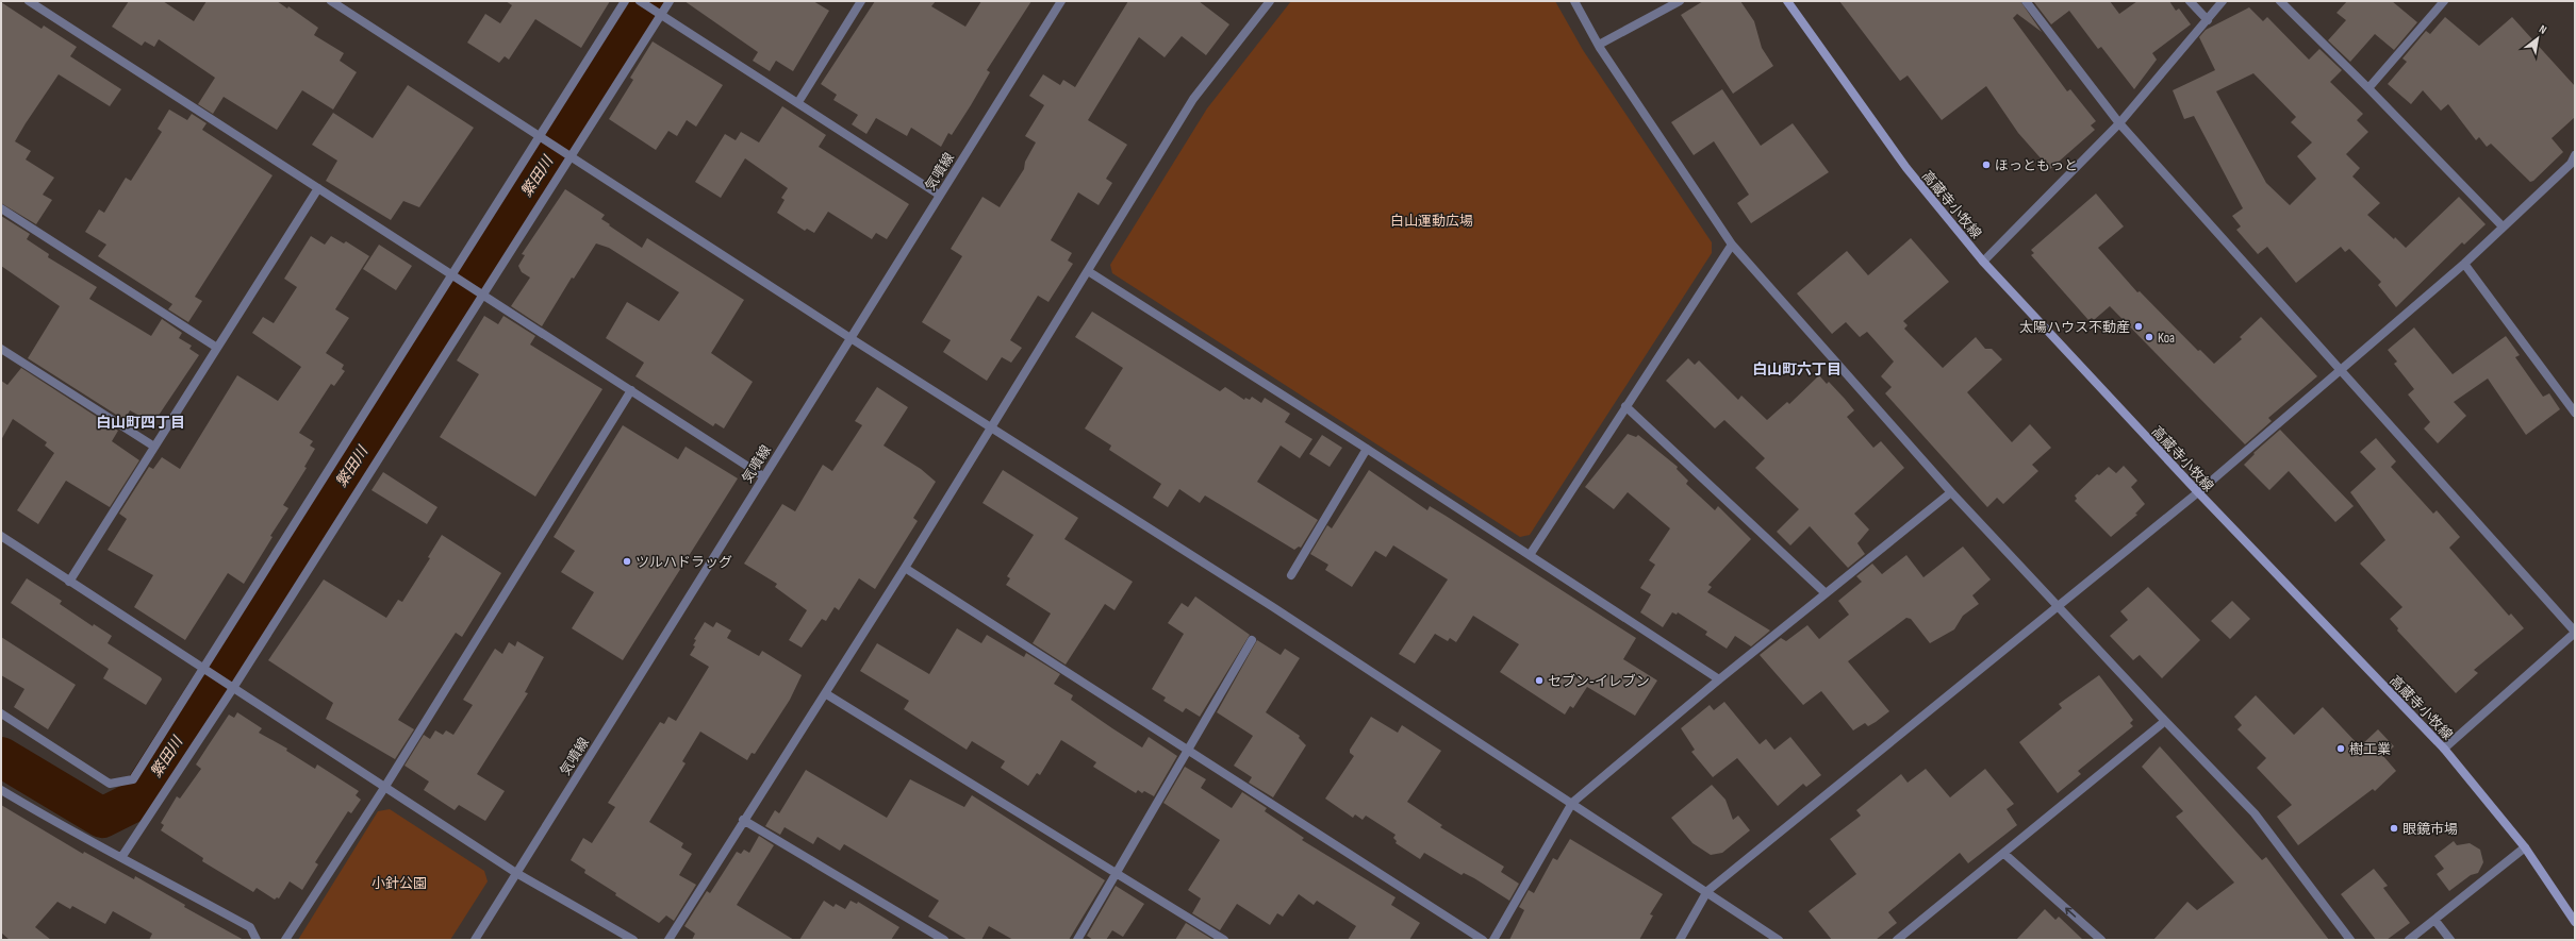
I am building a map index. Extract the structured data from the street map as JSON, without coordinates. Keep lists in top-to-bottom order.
{
  "streets": {
    "main road": ["高蔵寺小牧線"],
    "street": ["気噴線"]
  },
  "districts": ["白山町六丁目", "白山町四丁目"],
  "water": ["繁田川"],
  "parks": ["白山運動広場", "小針公園"],
  "places": [
    "ほっともっと",
    "太陽ハウス不動産",
    "Koa",
    "ツルハドラッグ",
    "セブン-イレブン",
    "樹工業",
    "眼鏡市場"
  ],
  "north": "top right"
}
